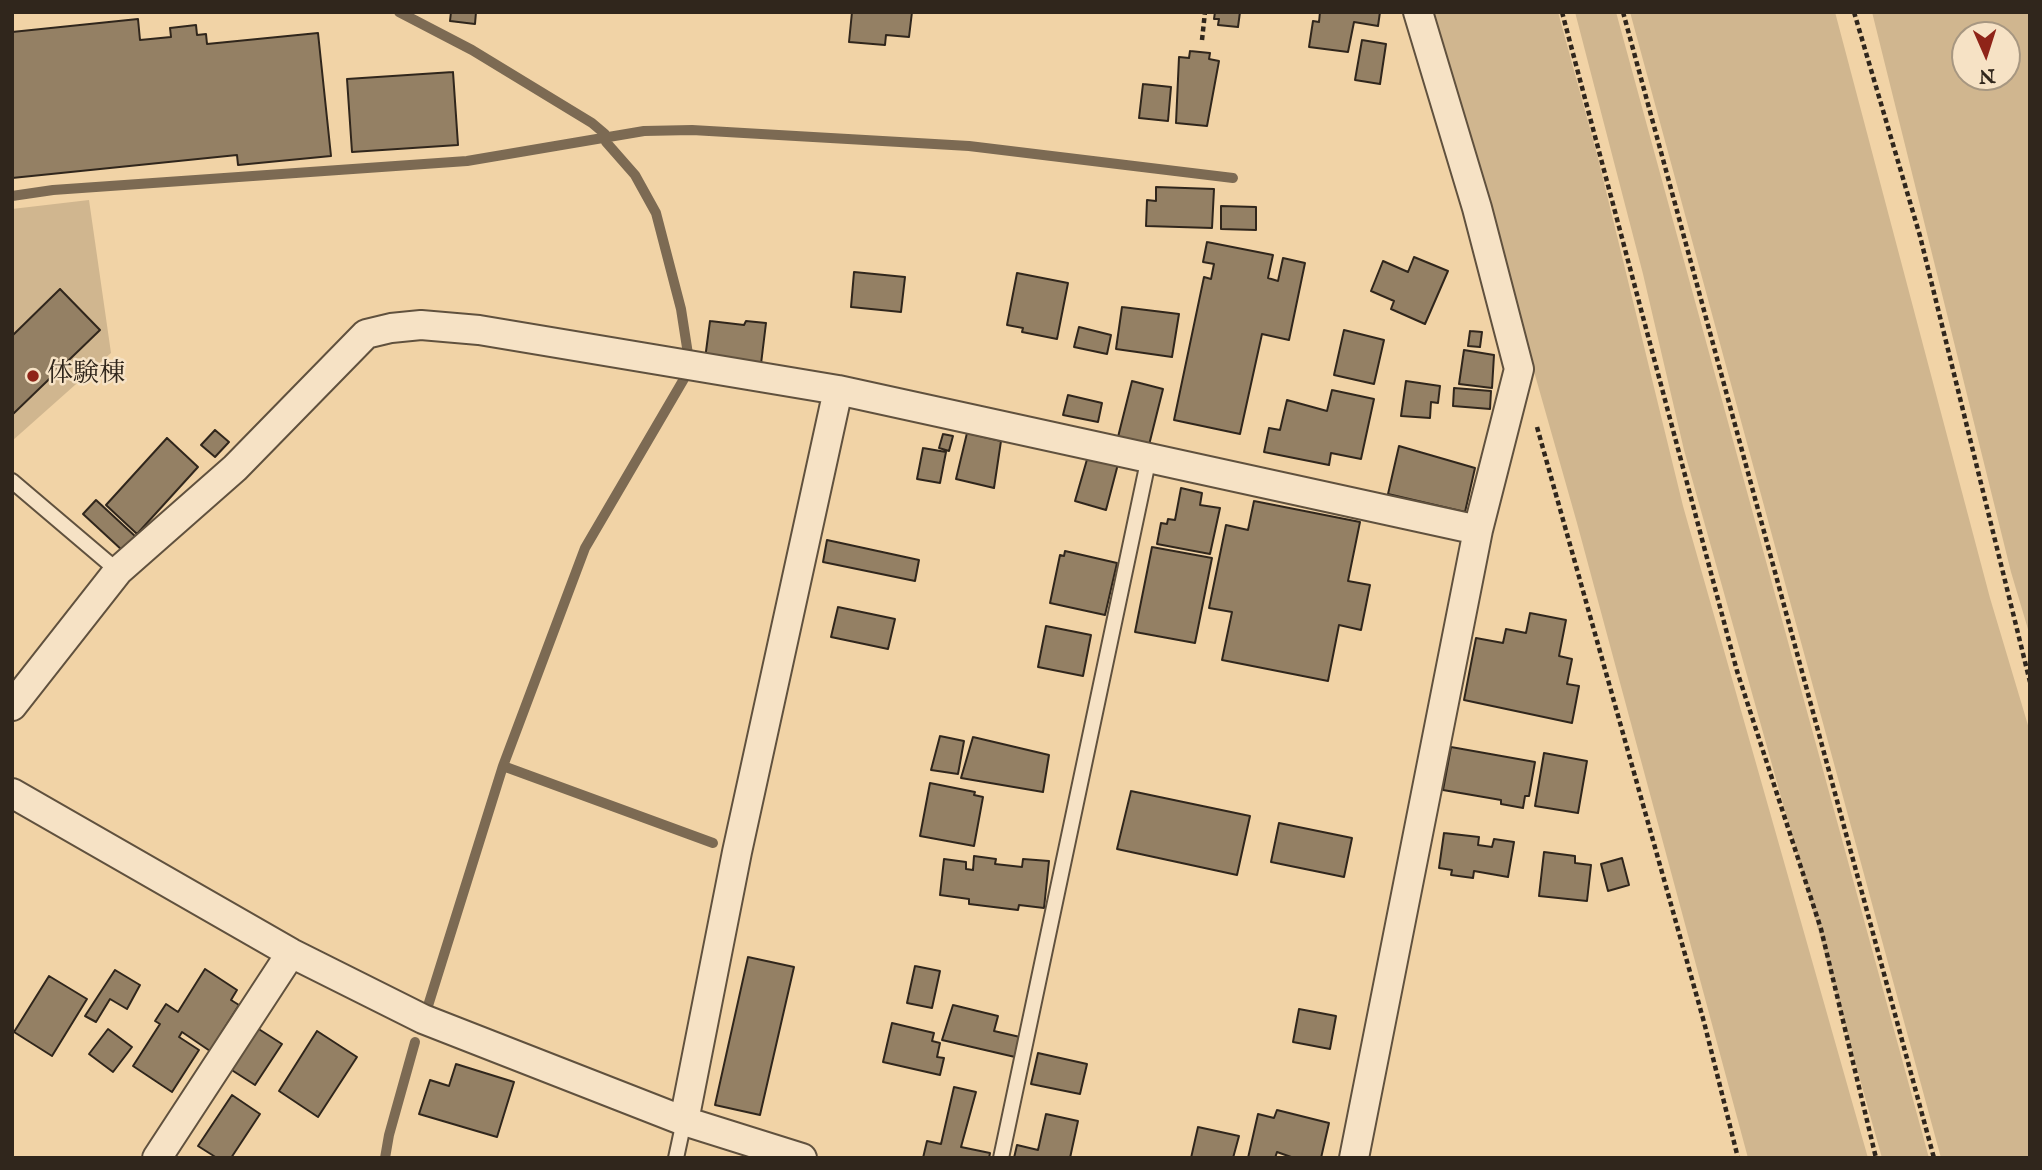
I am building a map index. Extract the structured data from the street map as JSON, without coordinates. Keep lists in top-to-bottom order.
{
  "places": ["体験棟"],
  "north": "bottom"
}
